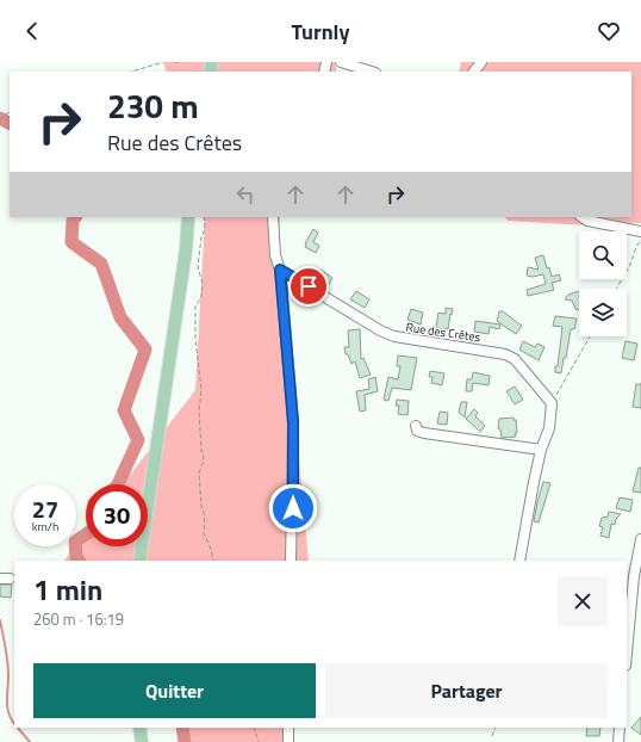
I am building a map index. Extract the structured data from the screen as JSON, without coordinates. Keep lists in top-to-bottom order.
{
  "streets": {
    "street": ["Rue des Crêtes"]
  },
  "page": {
    "header": "Turnly",
    "turn": ["230 m", "Rue des Crêtes"],
    "speed": "27 km/h",
    "limit": "30",
    "heading": ["1 min", "260 m · 16:19"],
    "buttons": ["Quitter", "Partager"]
  }
}
